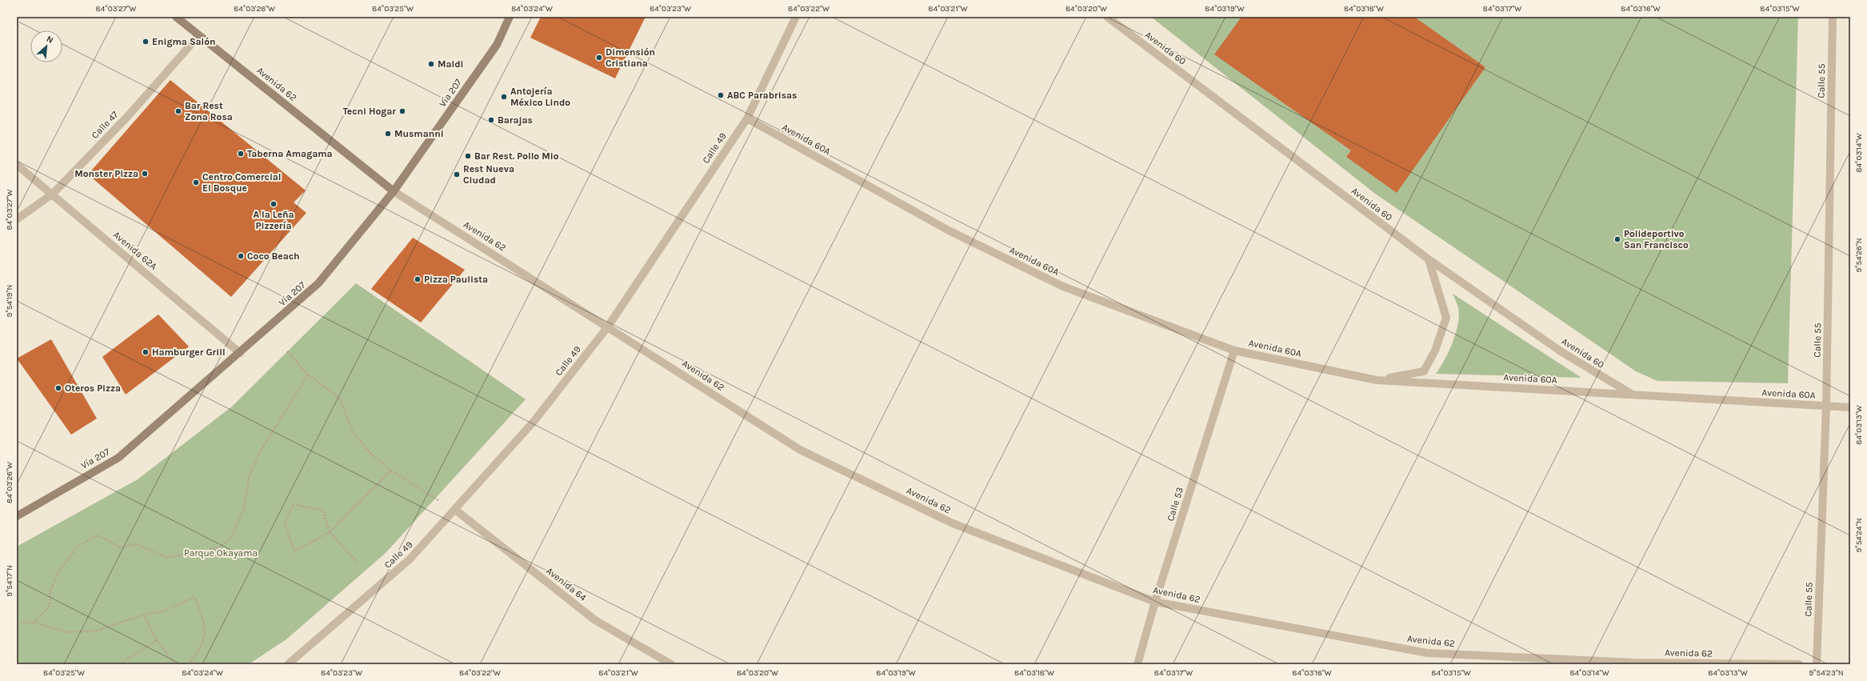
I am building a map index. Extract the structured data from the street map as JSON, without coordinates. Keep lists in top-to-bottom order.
{
  "streets": {
    "main road": ["Avenida 62", "Vía 207"],
    "street": [
      "Avenida 60",
      "Calle 55",
      "Calle 47",
      "Avenida 60A",
      "Calle 49",
      "Avenida 62A",
      "Calle 53",
      "Avenida 64"
    ]
  },
  "crossings": [
    ["Avenida 60", "Avenida 60A"],
    ["Calle 55", "Avenida 60A"],
    ["Avenida 62", "Vía 207"],
    ["Avenida 62", "Calle 47"],
    ["Avenida 62", "Calle 49"],
    ["Avenida 62", "Calle 53"],
    ["Vía 207", "Avenida 62A"],
    ["Calle 47", "Avenida 62A"],
    ["Avenida 60A", "Calle 49"],
    ["Avenida 60A", "Calle 53"],
    ["Calle 49", "Avenida 64"]
  ],
  "parks": ["Parque Okayama"],
  "places": [
    "Enigma Salón",
    "Dimensión Cristiana",
    "Maldi",
    "ABC Parabrisas",
    "Antojería México Lindo",
    "Bar Rest Zona Rosa",
    "Tecni Hogar",
    "Barajas",
    "Musmanni",
    "Taberna Amagama",
    "Bar Rest. Pollo Mio",
    "Monster Pizza",
    "Rest Nueva Ciudad",
    "Centro Comercial El Bosque",
    "A la Leña Pizzería",
    "Polideportivo San Francisco",
    "Coco Beach",
    "Pizza Paulista",
    "Hamburger Grill",
    "Oteros Pizza"
  ],
  "north": "top right",
  "coordinates": [
    "84°03'27\"W",
    "84°03'26\"W",
    "84°03'25\"W",
    "84°03'24\"W",
    "84°03'23\"W",
    "84°03'22\"W",
    "84°03'21\"W",
    "84°03'20\"W",
    "84°03'19\"W",
    "84°03'18\"W",
    "84°03'17\"W",
    "84°03'16\"W",
    "84°03'15\"W",
    "84°03'14\"W",
    "9°54'26\"N",
    "9°54'19\"N",
    "84°03'13\"W",
    "9°54'24\"N",
    "9°54'17\"N",
    "9°54'23\"N"
  ]
}
